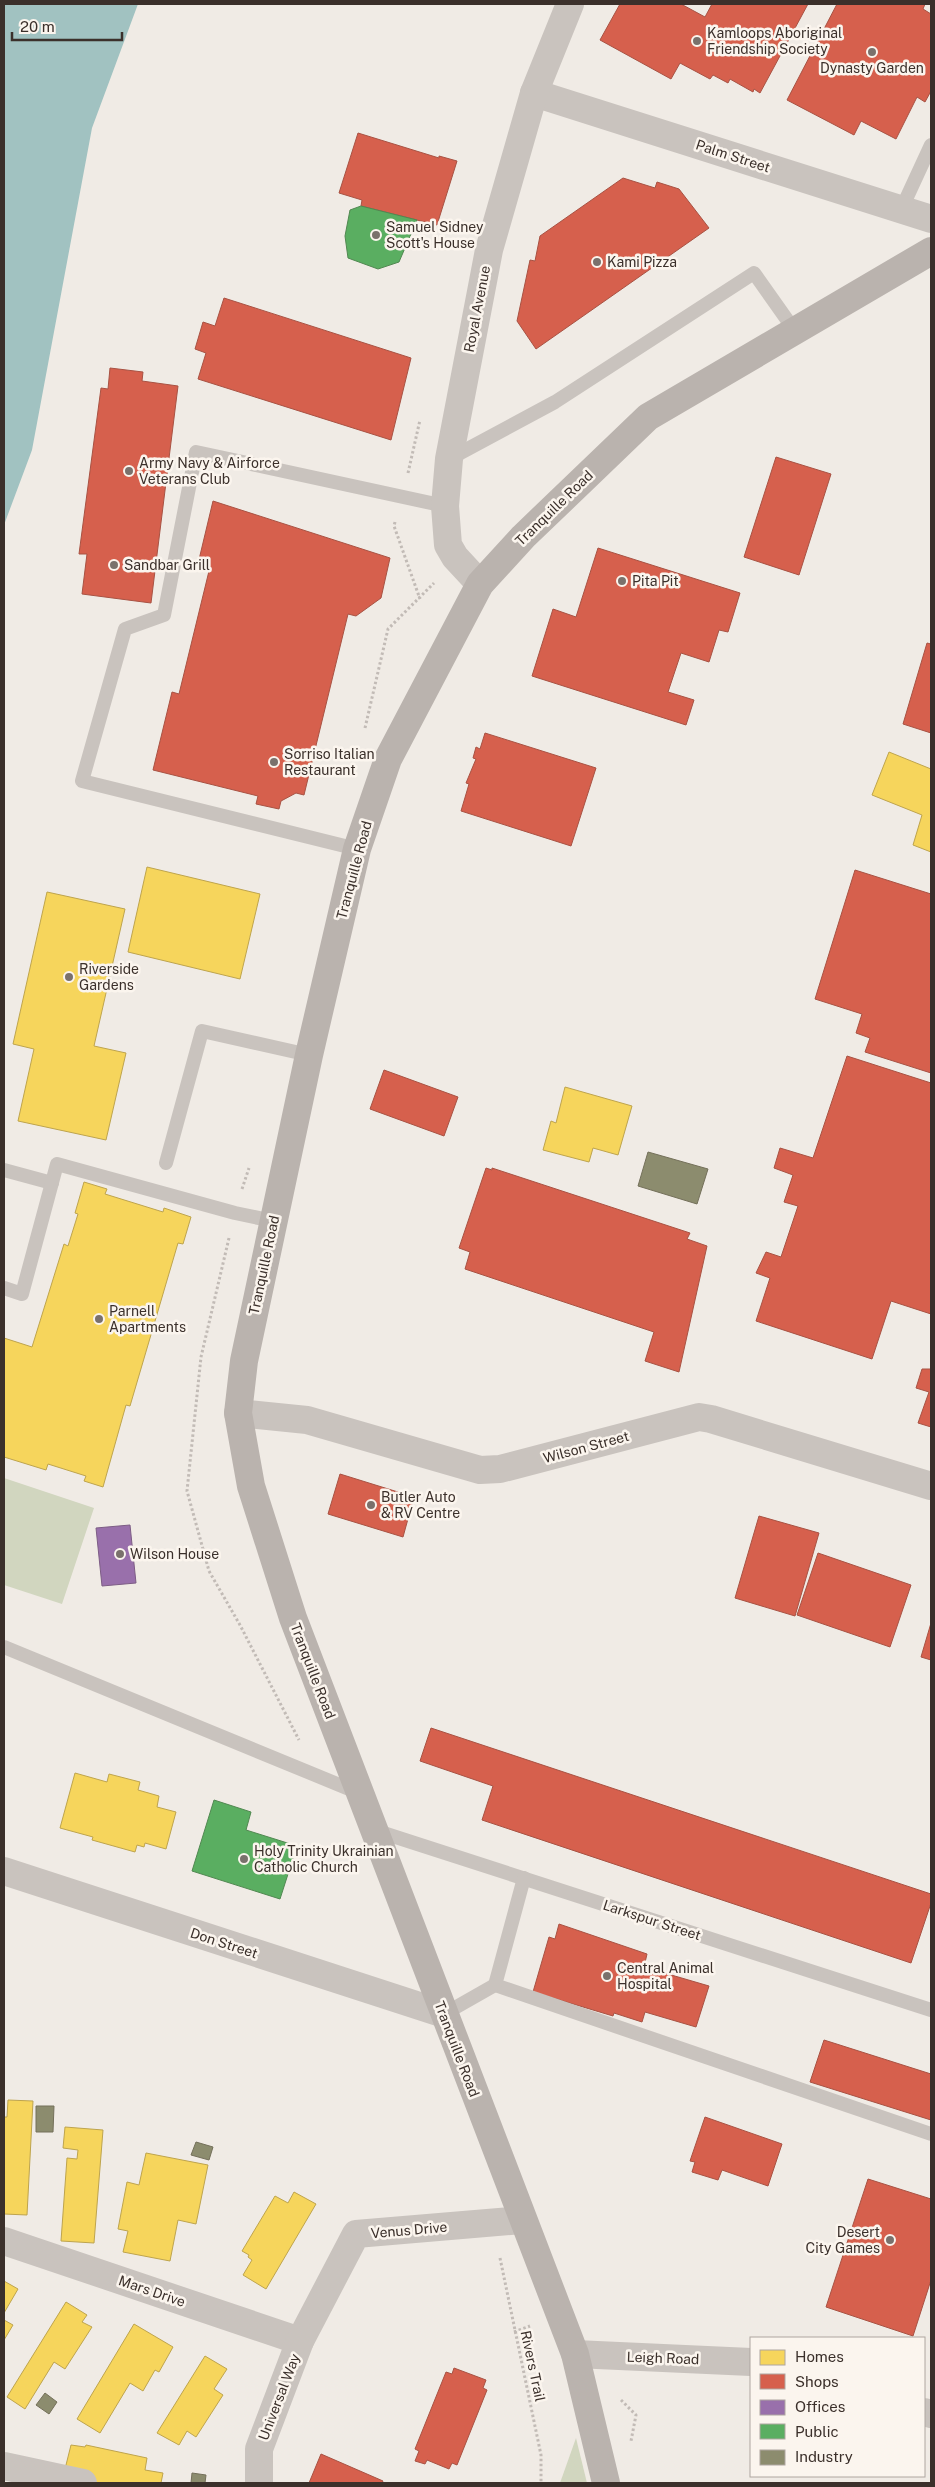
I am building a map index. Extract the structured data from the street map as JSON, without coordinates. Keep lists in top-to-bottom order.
{
  "streets": {
    "main road": ["Tranquille Road"],
    "street": [
      "Palm Street",
      "Royal Avenue",
      "Wilson Street",
      "Don Street",
      "Venus Drive",
      "Mars Drive",
      "Leigh Road",
      "Universal Way"
    ],
    "lane": ["Larkspur Street"],
    "path": ["Rivers Trail"]
  },
  "crossings": [
    ["Palm Street", "Royal Avenue"],
    ["Royal Avenue", "Tranquille Road"],
    ["Tranquille Road", "Wilson Street"],
    ["Tranquille Road", "Larkspur Street"],
    ["Tranquille Road", "Don Street"],
    ["Tranquille Road", "Venus Drive"],
    ["Tranquille Road", "Leigh Road"],
    ["Venus Drive", "Mars Drive"],
    ["Venus Drive", "Universal Way"],
    ["Mars Drive", "Universal Way"]
  ],
  "places": [
    "Kamloops Aboriginal Friendship Society",
    "Dynasty Garden",
    "Samuel Sidney Scott's House",
    "Kami Pizza",
    "Army Navy & Airforce Veterans Club",
    "Sandbar Grill",
    "Pita Pit",
    "Sorriso Italian Restaurant",
    "Riverside Gardens",
    "Parnell Apartments",
    "Butler Auto & RV Centre",
    "Wilson House",
    "Holy Trinity Ukrainian Catholic Church",
    "Central Animal Hospital",
    "Desert City Games"
  ],
  "legend": [
    "Homes",
    "Shops",
    "Offices",
    "Public",
    "Industry"
  ],
  "scale_bar": "20 m"
}
